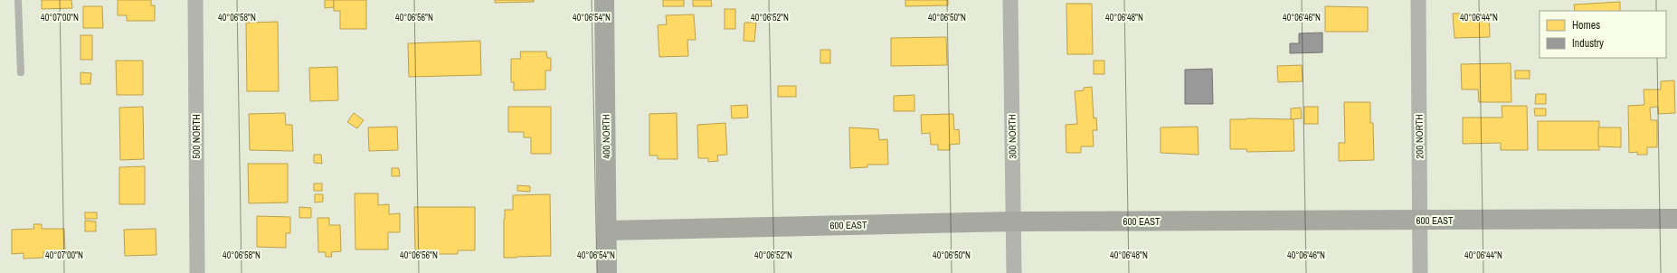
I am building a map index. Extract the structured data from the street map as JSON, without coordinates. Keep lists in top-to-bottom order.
{
  "streets": {
    "street": [
      "500 NORTH",
      "400 NORTH",
      "300 NORTH",
      "200 NORTH",
      "600 EAST"
    ]
  },
  "crossings": [
    ["400 NORTH", "600 EAST"],
    ["300 NORTH", "600 EAST"],
    ["200 NORTH", "600 EAST"]
  ],
  "legend": ["Homes", "Industry"],
  "coordinates": [
    "40°07'00\"N",
    "40°06'58\"N",
    "40°06'56\"N",
    "40°06'54\"N",
    "40°06'52\"N",
    "40°06'50\"N",
    "40°06'48\"N",
    "40°06'46\"N",
    "40°06'44\"N"
  ]
}
